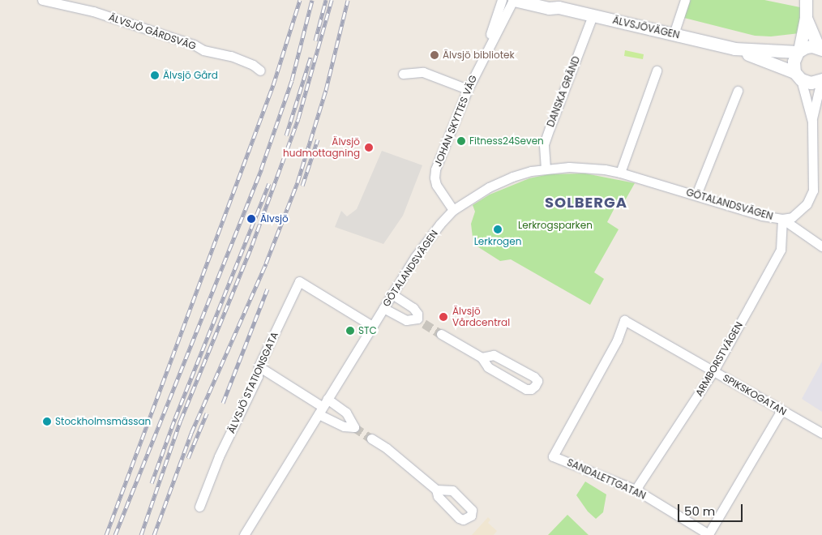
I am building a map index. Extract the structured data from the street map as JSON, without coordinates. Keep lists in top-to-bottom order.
{
  "streets": {
    "main road": ["ÄLVSJÖVÄGEN"],
    "street": [
      "ÄLVSJÖ GÅRDSVÄG",
      "DANSKA GRÄND",
      "JOHAN SKYTTES VÄG",
      "GÖTALANDSVÄGEN",
      "ARMBORSTVÄGEN",
      "ÄLVSJÖ STATIONSGATA",
      "SPIKSKOGATAN",
      "SANDALETTGATAN"
    ]
  },
  "crossings": [
    ["ÄLVSJÖVÄGEN", "DANSKA GRÄND"],
    ["ÄLVSJÖVÄGEN", "JOHAN SKYTTES VÄG"],
    ["ÄLVSJÖVÄGEN", "GÖTALANDSVÄGEN"],
    ["DANSKA GRÄND", "GÖTALANDSVÄGEN"],
    ["JOHAN SKYTTES VÄG", "GÖTALANDSVÄGEN"],
    ["GÖTALANDSVÄGEN", "ARMBORSTVÄGEN"],
    ["GÖTALANDSVÄGEN", "ÄLVSJÖ STATIONSGATA"],
    ["ARMBORSTVÄGEN", "SPIKSKOGATAN"],
    ["ARMBORSTVÄGEN", "SANDALETTGATAN"],
    ["SPIKSKOGATAN", "SANDALETTGATAN"]
  ],
  "districts": ["SOLBERGA"],
  "parks": ["Lerkrogsparken"],
  "places": [
    "Älvsjö bibliotek",
    "Älvsjö Gård",
    "Fitness24Seven",
    "Älvsjö hudmottagning",
    "Älvsjö",
    "Lerkrogen",
    "Älvsjö Vårdcentral",
    "STC",
    "Stockholmsmässan"
  ],
  "scale_bar": "50 m"
}
